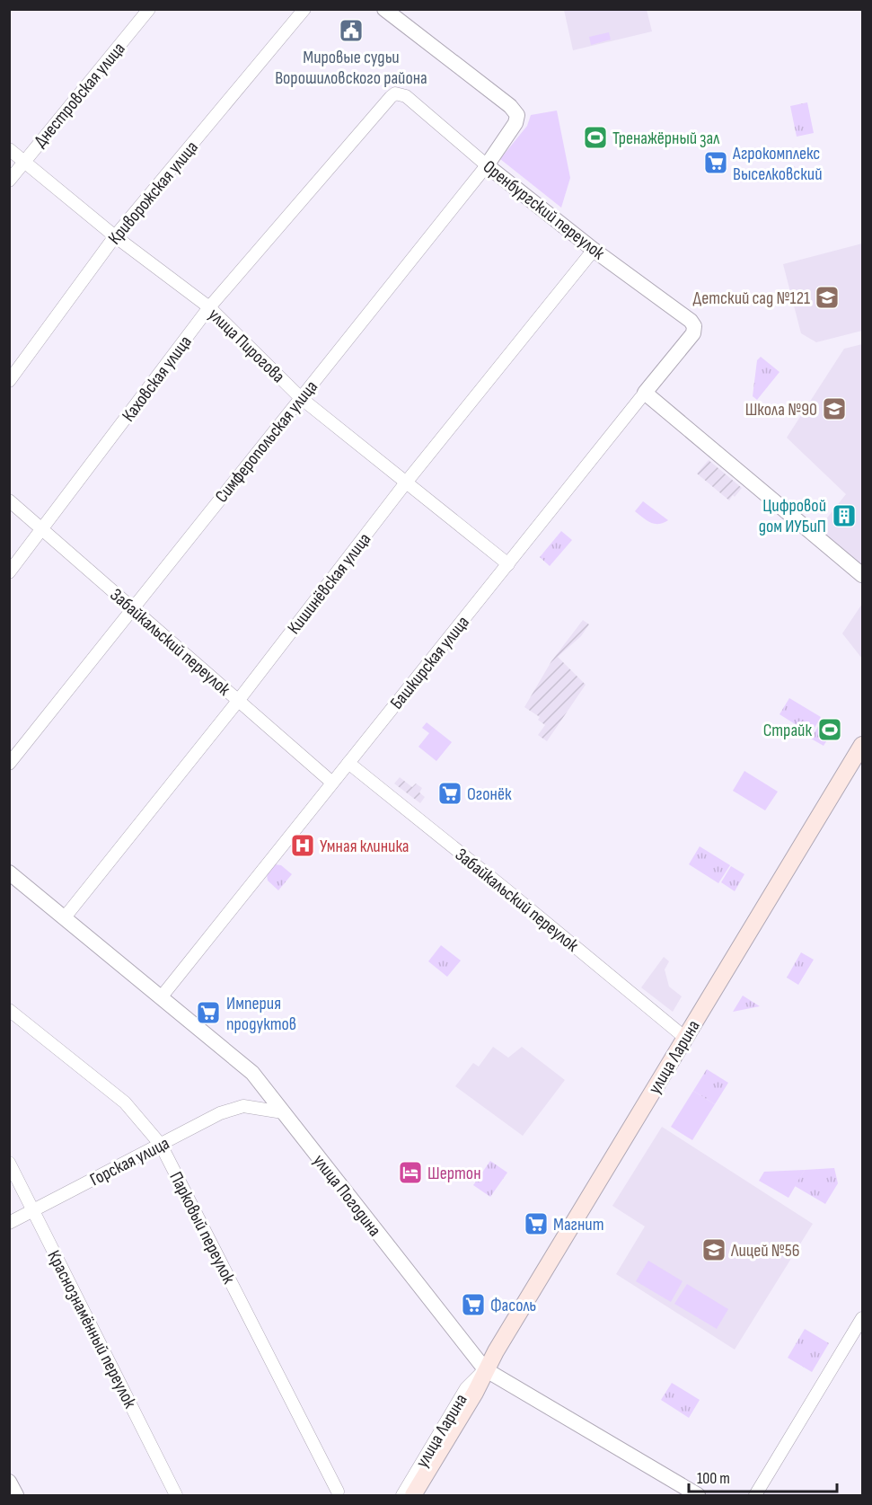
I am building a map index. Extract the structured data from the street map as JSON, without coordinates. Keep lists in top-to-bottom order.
{
  "streets": {
    "main road": ["улица Ларина"],
    "street": [
      "Днестровская улица",
      "Криворожская улица",
      "Оренбургский переулок",
      "улица Пирогова",
      "Каховская улица",
      "Симферопольская улица",
      "Кишинёвская улица",
      "Забайкальский переулок",
      "Башкирская улица",
      "Горская улица",
      "улица Погодина",
      "Парковый переулок",
      "Краснознамённый переулок"
    ]
  },
  "crossings": [
    ["Днестровская улица", "улица Пирогова"],
    ["Криворожская улица", "улица Пирогова"],
    ["Оренбургский переулок", "Каховская улица"],
    ["Оренбургский переулок", "Симферопольская улица"],
    ["Оренбургский переулок", "Кишинёвская улица"],
    ["Оренбургский переулок", "Башкирская улица"],
    ["улица Пирогова", "Каховская улица"],
    ["улица Пирогова", "Симферопольская улица"],
    ["улица Пирогова", "Кишинёвская улица"],
    ["улица Пирогова", "Башкирская улица"],
    ["Каховская улица", "Забайкальский переулок"],
    ["Симферопольская улица", "Забайкальский переулок"],
    ["Кишинёвская улица", "Забайкальский переулок"],
    ["Кишинёвская улица", "улица Погодина"],
    ["Забайкальский переулок", "Башкирская улица"],
    ["Забайкальский переулок", "улица Ларина"],
    ["Башкирская улица", "улица Погодина"],
    ["улица Ларина", "улица Погодина"],
    ["Горская улица", "улица Погодина"],
    ["Горская улица", "Парковый переулок"],
    ["Горская улица", "Краснознамённый переулок"]
  ],
  "places": {
    "public building": ["Мировые судьи Ворошиловского района"],
    "sports": ["Тренажёрный зал", "Страйк"],
    "supermarket": [
      "Агрокомплекс Выселковский",
      "Огонёк",
      "Империя продуктов",
      "Магнит",
      "Фасоль"
    ],
    "school or university": ["Детский сад №121", "Школа №90", "Лицей №56"],
    "building": ["Цифровой дом ИУБиП"],
    "hospital": ["Умная клиника"],
    "hotel": ["Шертон"]
  },
  "scale_bar": "100 m"
}
